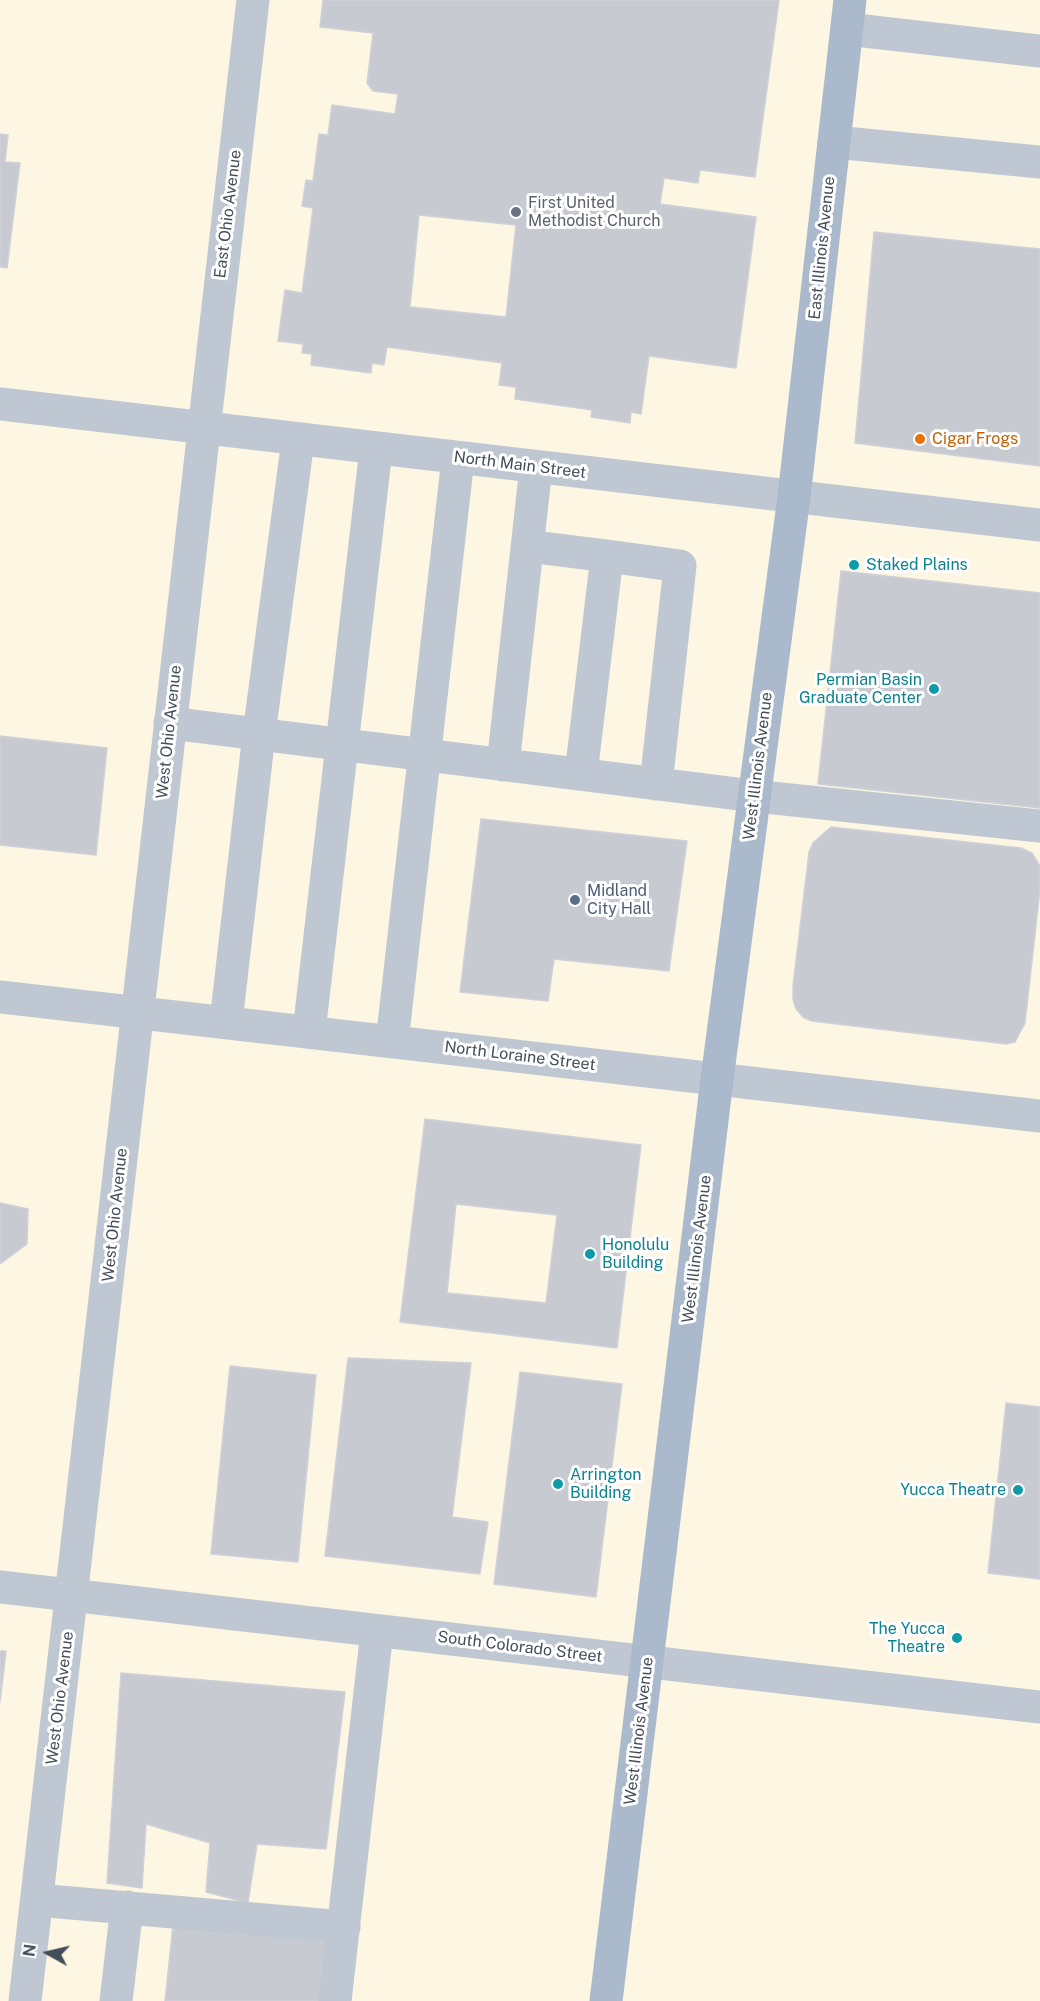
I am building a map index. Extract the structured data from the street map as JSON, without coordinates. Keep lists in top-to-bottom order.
{
  "streets": {
    "main road": ["East Illinois Avenue", "West Illinois Avenue"],
    "street": [
      "East Ohio Avenue",
      "North Main Street",
      "West Ohio Avenue",
      "North Loraine Street",
      "South Colorado Street"
    ]
  },
  "crossings": [
    ["East Ohio Avenue", "North Main Street"],
    ["East Ohio Avenue", "West Ohio Avenue"],
    ["East Illinois Avenue", "North Main Street"],
    ["East Illinois Avenue", "West Illinois Avenue"],
    ["North Main Street", "West Ohio Avenue"],
    ["North Main Street", "West Illinois Avenue"],
    ["West Ohio Avenue", "North Loraine Street"],
    ["West Ohio Avenue", "South Colorado Street"],
    ["West Illinois Avenue", "North Loraine Street"],
    ["West Illinois Avenue", "South Colorado Street"]
  ],
  "places": [
    "First United Methodist Church",
    "Cigar Frogs",
    "Staked Plains",
    "Permian Basin Graduate Center",
    "Midland City Hall",
    "Honolulu Building",
    "Arrington Building",
    "Yucca Theatre",
    "The Yucca Theatre"
  ],
  "north": "left"
}
